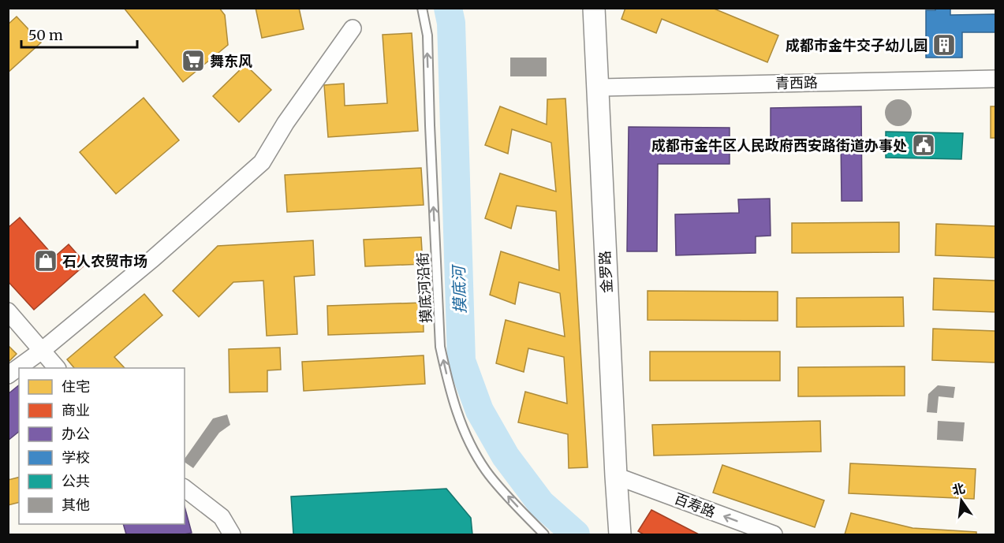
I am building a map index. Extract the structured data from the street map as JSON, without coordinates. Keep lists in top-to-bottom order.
{
  "streets": {
    "street": ["青西路", "金罗路", "百寿路"],
    "lane": ["摸底河沿街"]
  },
  "crossings": [
    ["青西路", "金罗路"],
    ["金罗路", "百寿路"]
  ],
  "one_way": ["摸底河沿街", "百寿路"],
  "water": ["摸底河"],
  "places": {
    "building": ["成都市金牛交子幼儿园"],
    "supermarket": ["舞东风"],
    "public building": ["成都市金牛区人民政府西安路街道办事处"],
    "shop": ["石人农贸市场"]
  },
  "legend": [
    "住宅",
    "商业",
    "办公",
    "学校",
    "公共",
    "其他"
  ],
  "scale_bar": "50 m",
  "north": "top"
}
